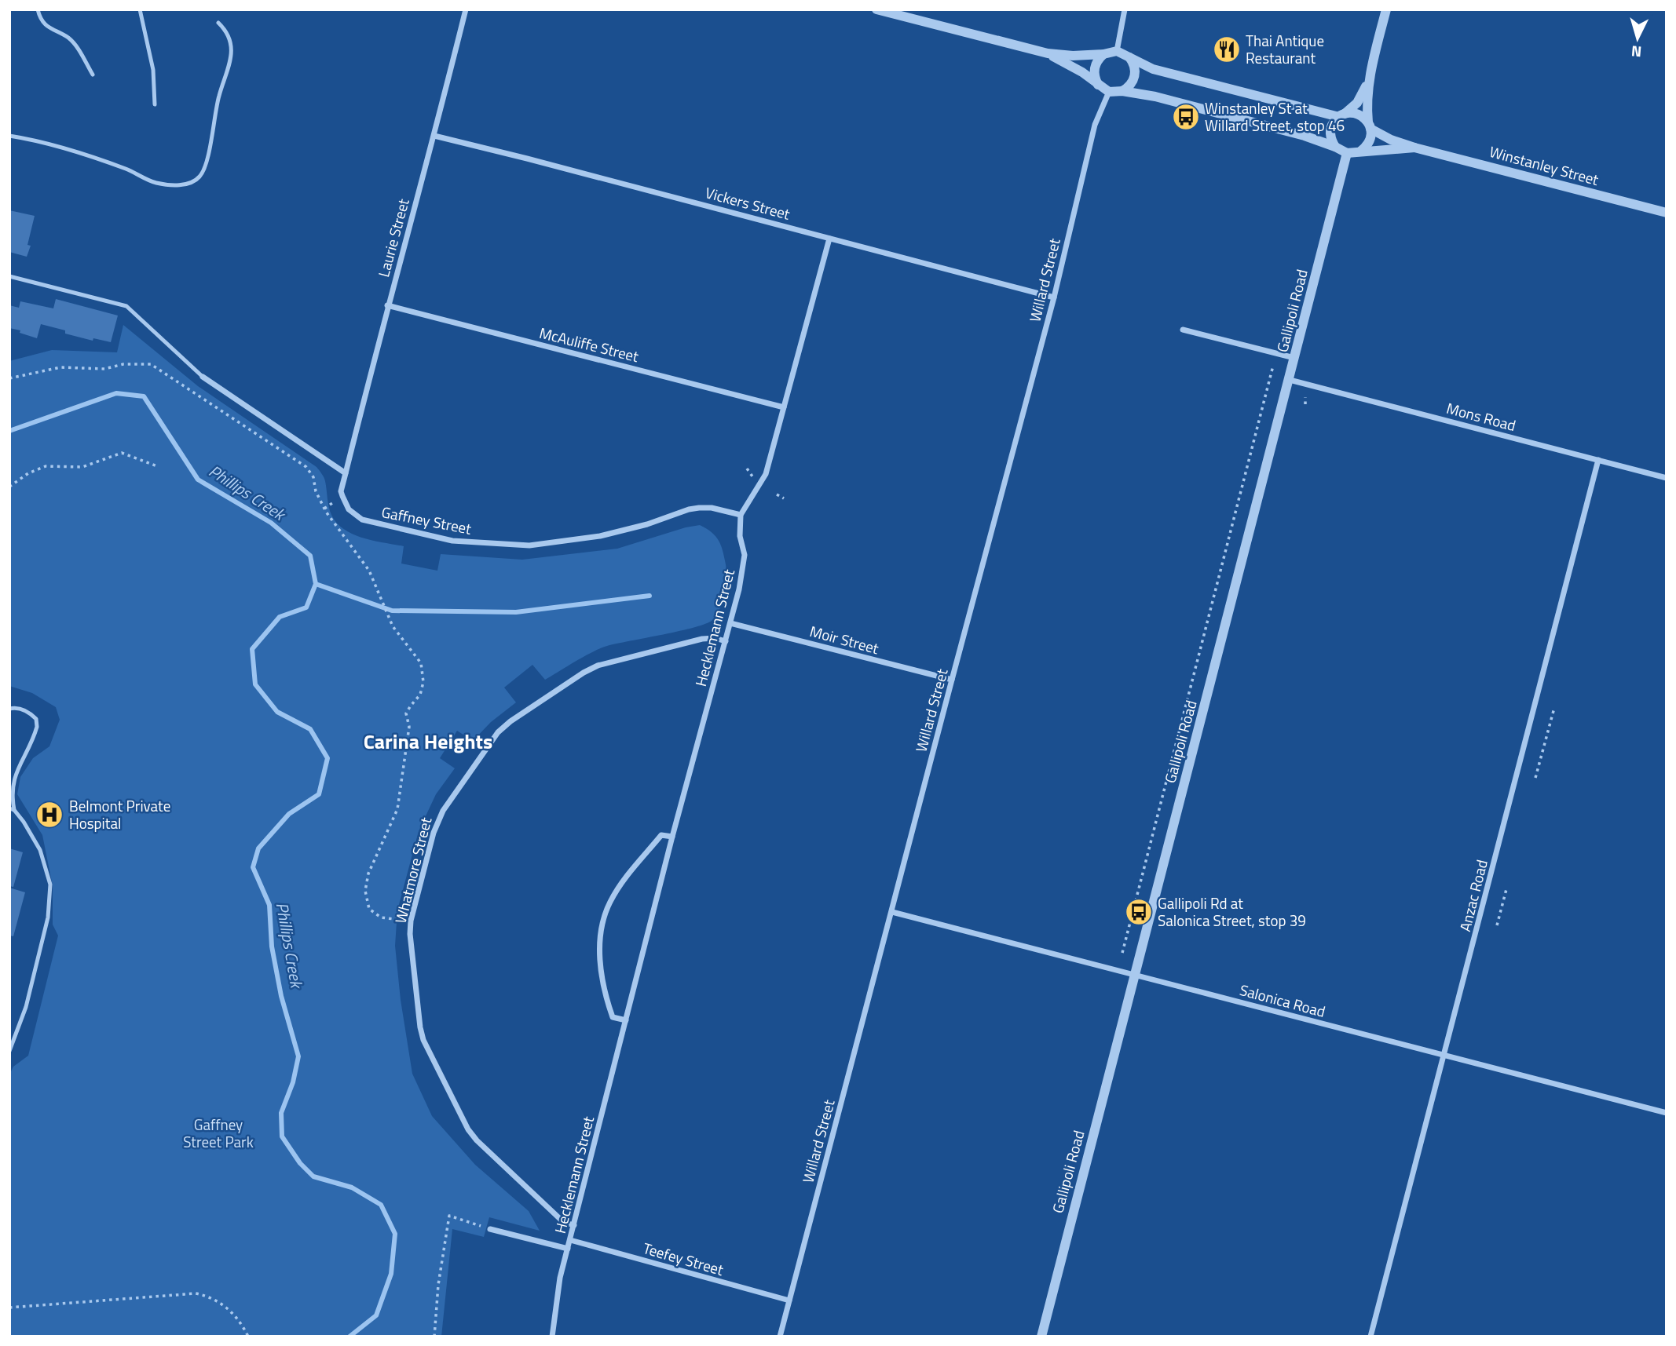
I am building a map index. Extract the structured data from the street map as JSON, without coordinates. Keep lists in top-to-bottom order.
{
  "streets": {
    "street": [
      "Winstanley Street",
      "Vickers Street",
      "Laurie Street",
      "Willard Street",
      "Gallipoli Road",
      "McAuliffe Street",
      "Mons Road",
      "Gaffney Street",
      "Hecklemann Street",
      "Moir Street",
      "Whatmore Street",
      "Anzac Road",
      "Salonica Road",
      "Teefey Street"
    ]
  },
  "crossings": [
    ["Winstanley Street", "Willard Street"],
    ["Winstanley Street", "Gallipoli Road"],
    ["Vickers Street", "Laurie Street"],
    ["Vickers Street", "Willard Street"],
    ["Laurie Street", "McAuliffe Street"],
    ["Laurie Street", "Gaffney Street"],
    ["Willard Street", "Moir Street"],
    ["Willard Street", "Salonica Road"],
    ["Willard Street", "Teefey Street"],
    ["Gallipoli Road", "Mons Road"],
    ["Gallipoli Road", "Salonica Road"],
    ["Mons Road", "Anzac Road"],
    ["Gaffney Street", "Hecklemann Street"],
    ["Hecklemann Street", "Moir Street"],
    ["Hecklemann Street", "Whatmore Street"],
    ["Hecklemann Street", "Teefey Street"],
    ["Anzac Road", "Salonica Road"]
  ],
  "districts": ["Carina Heights"],
  "water": ["Phillips Creek"],
  "parks": ["Gaffney Street Park"],
  "places": {
    "restaurant": ["Thai Antique Restaurant"],
    "bus stop": ["Winstanley St at Willard Street, stop 46", "Gallipoli Rd at Salonica Street, stop 39"],
    "hospital": ["Belmont Private Hospital"]
  },
  "north": "bottom"
}
